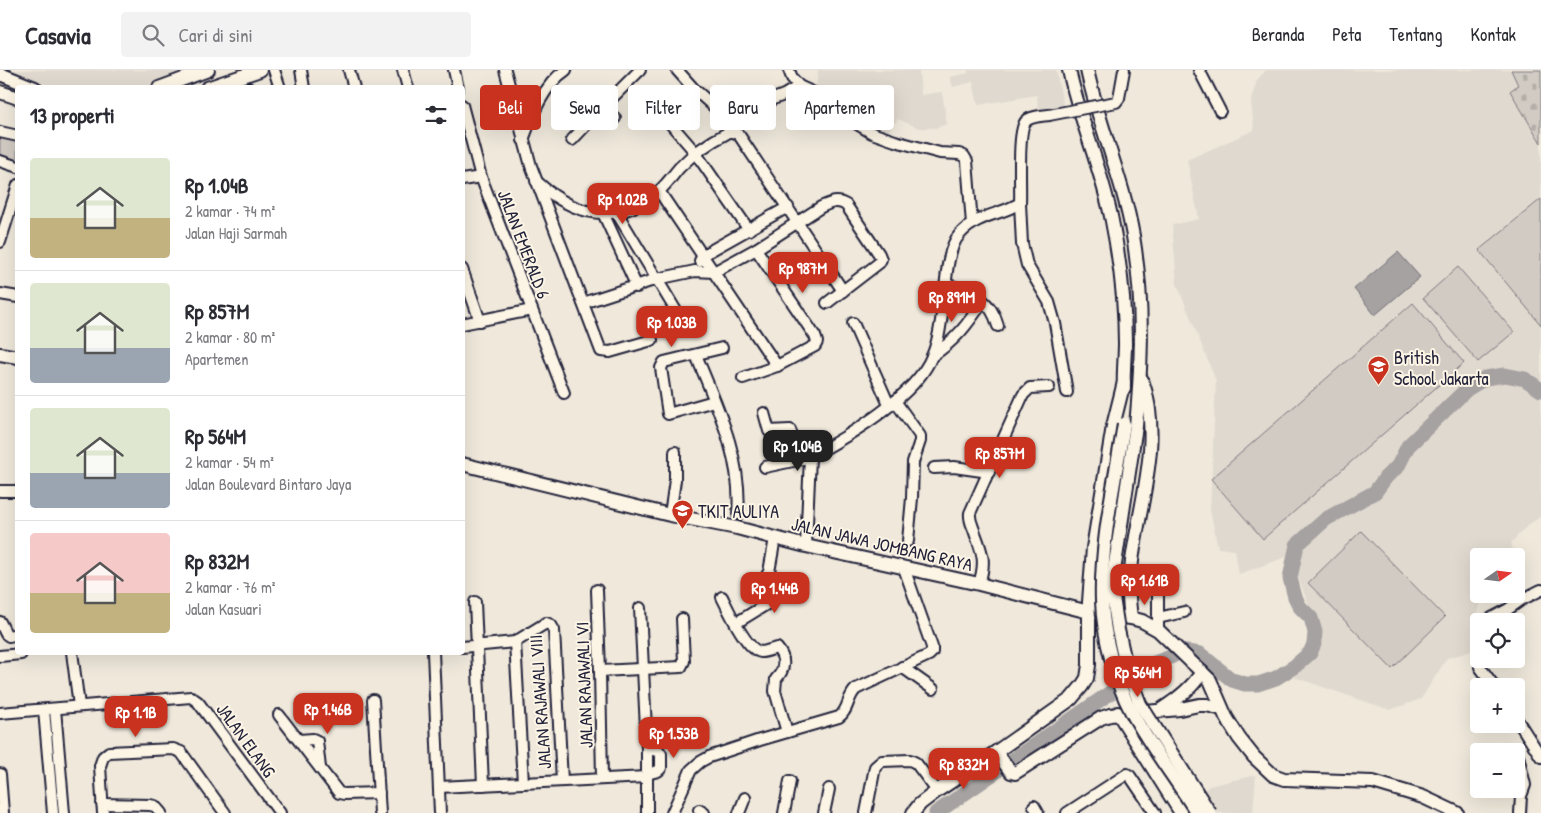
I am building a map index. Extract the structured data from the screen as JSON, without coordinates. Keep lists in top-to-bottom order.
{
  "streets": {
    "main road": ["JALAN JAWA JOMBANG RAYA"],
    "street": [
      "JALAN EMERALD 6",
      "JALAN RAJAWALI VI",
      "JALAN RAJAWALI VIII",
      "JALAN ELANG"
    ]
  },
  "places": {
    "school or university": ["British School Jakarta", "TKIT AULIYA"]
  },
  "north": "right",
  "page": {
    "header": "Casavia",
    "search": "Cari di sini",
    "nav": [
      "Beranda",
      "Peta",
      "Tentang",
      "Kontak"
    ],
    "chip": [
      "Beli",
      "Sewa",
      "Filter",
      "Baru",
      "Apartemen"
    ],
    "heading": "13 properti",
    "list": [
      {
        "name": "Rp 1.04B",
        "note": "2 kamar · 74 m² · Jalan Haji Sarmah"
      },
      {
        "name": "Rp 857M",
        "note": "2 kamar · 80 m² · Apartemen"
      },
      {
        "name": "Rp 564M",
        "note": "2 kamar · 54 m² · Jalan Boulevard Bintaro Jaya"
      },
      {
        "name": "Rp 832M",
        "note": "2 kamar · 76 m² · Jalan Kasuari"
      }
    ],
    "price": [
      "Rp 1.02B",
      "Rp 987M",
      "Rp 891M",
      "Rp 1.03B",
      "Rp 1.04B",
      "Rp 857M",
      "Rp 1.61B",
      "Rp 1.44B",
      "Rp 564M",
      "Rp 1.46B",
      "Rp 1.1B",
      "Rp 1.53B",
      "Rp 832M"
    ],
    "map_buttons": ["+", "−"]
  }
}
